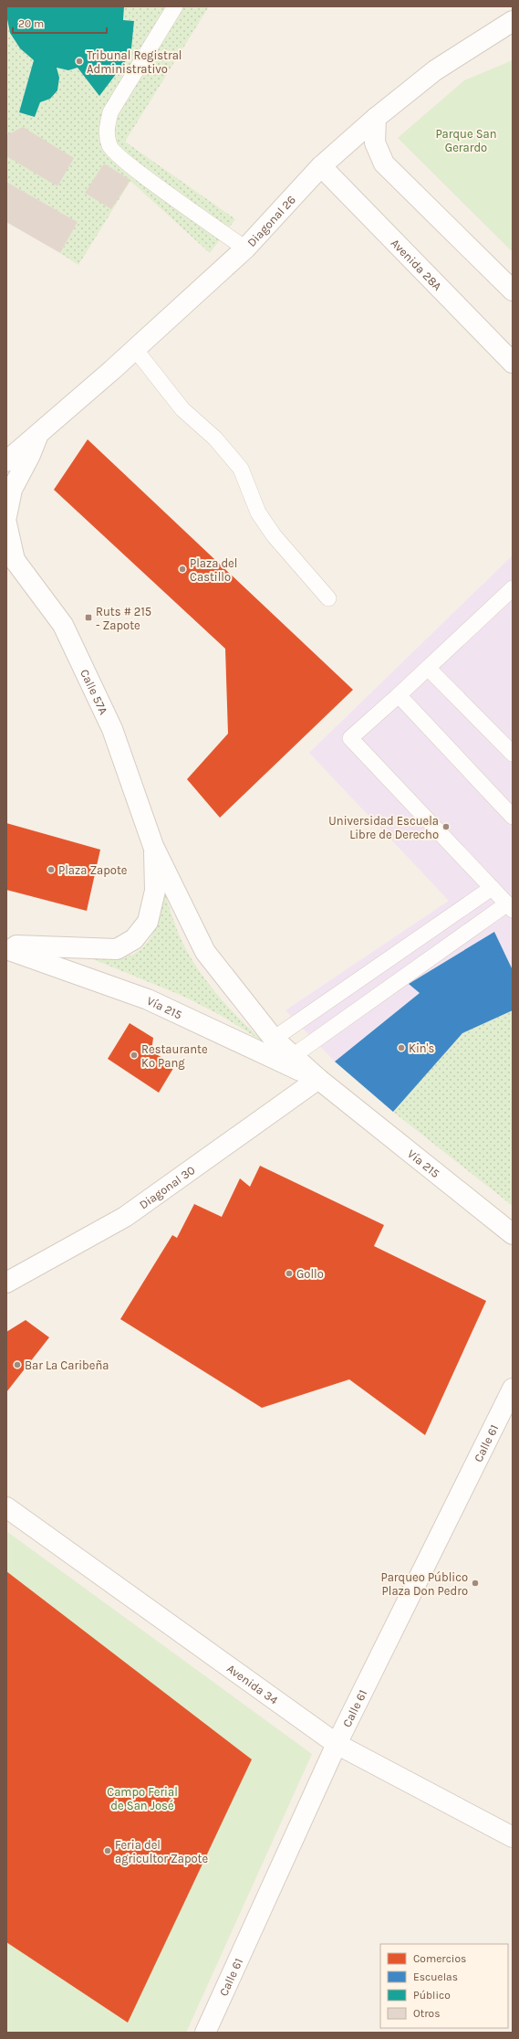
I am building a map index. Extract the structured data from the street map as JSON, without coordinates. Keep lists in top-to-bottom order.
{
  "streets": {
    "street": [
      "Diagonal 26",
      "Avenida 28A",
      "Calle 57A",
      "Vía 215",
      "Diagonal 30",
      "Calle 61",
      "Avenida 34"
    ]
  },
  "crossings": [
    ["Diagonal 26", "Avenida 28A"],
    ["Calle 57A", "Vía 215"],
    ["Vía 215", "Diagonal 30"],
    ["Calle 61", "Avenida 34"]
  ],
  "parks": ["Parque San Gerardo", "Campo Ferial de San José"],
  "places": {
    "other": [
      "Tribunal Registral Administrativo",
      "Plaza del Castillo",
      "Universidad Escuela Libre de Derecho",
      "Plaza Zapote",
      "Kin's",
      "Restaurante Ko Pang",
      "Gollo",
      "Bar La Caribeña",
      "Parqueo Público Plaza Don Pedro",
      "Feria del agricultor Zapote"
    ],
    "transit": ["Ruts # 215 - Zapote"]
  },
  "legend": [
    "Comercios",
    "Escuelas",
    "Público",
    "Otros"
  ],
  "scale_bar": "20 m"
}
